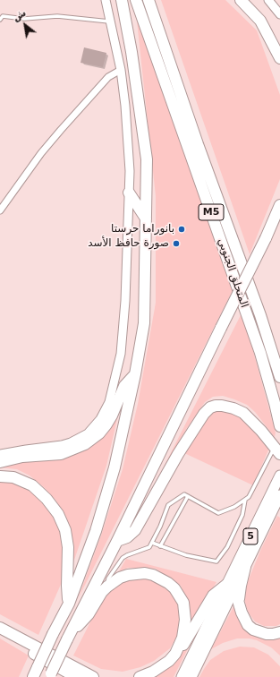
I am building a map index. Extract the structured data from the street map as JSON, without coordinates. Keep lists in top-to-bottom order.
{
  "streets": {
    "highway": ["M5", "المتحلق الجنوبي"],
    "main road": ["5"]
  },
  "places": ["بانوراما حرستا", "صورة حافظ الأسد"],
  "north": "top left"
}
